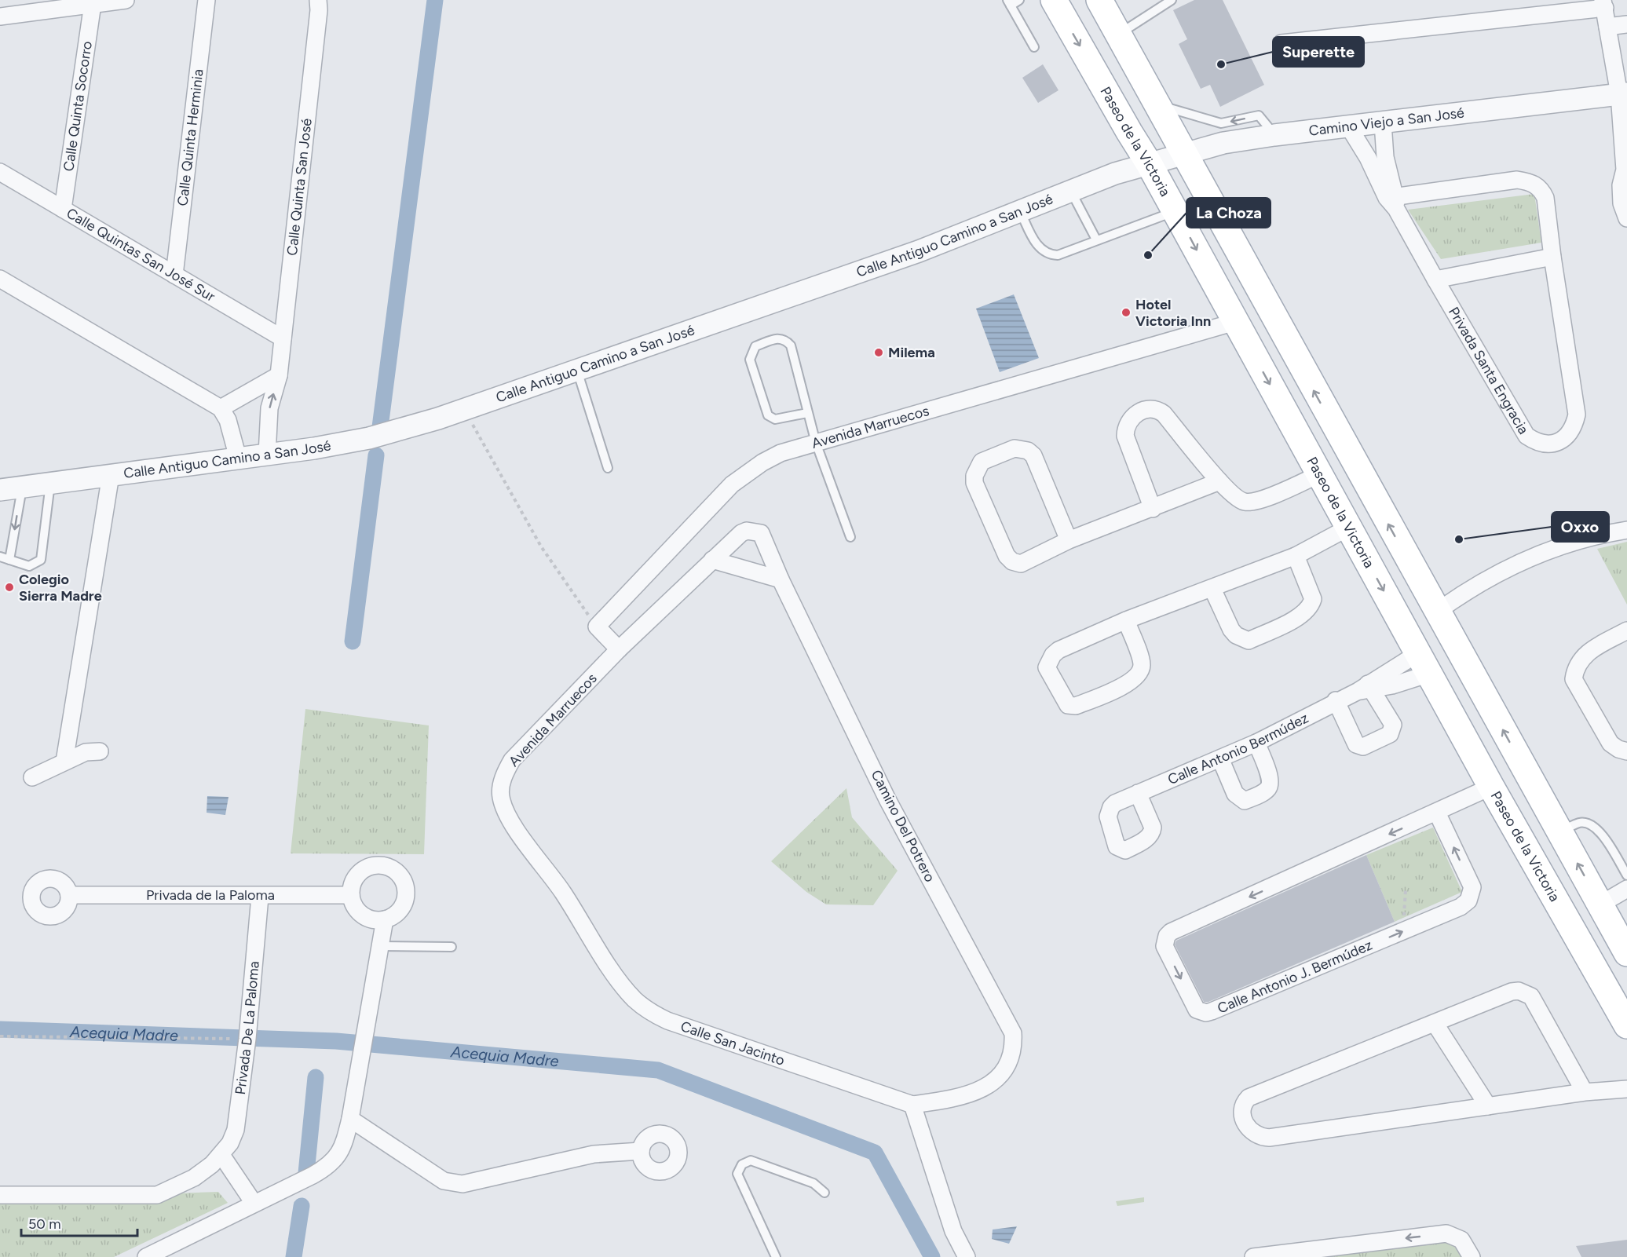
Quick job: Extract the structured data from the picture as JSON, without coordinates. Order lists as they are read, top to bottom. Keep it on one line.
{"streets":{"main road":["Paseo de la Victoria"],"street":["Calle Quinta Socorro","Camino Viejo a San José","Calle Quinta Herminia","Calle Quinta San José","Calle Antiguo Camino a San José","Calle Quintas San José Sur","Privada Santa Engracia","Avenida Marruecos","Calle Antonio Bermúdez","Camino Del Potrero","Privada de la Paloma","Calle Antonio J. Bermúdez","Privada De La Paloma","Calle San Jacinto"]},"crossings":[["Calle Quinta Socorro","Calle Quintas San José Sur"],["Camino Viejo a San José","Paseo de la Victoria"],["Camino Viejo a San José","Calle Antiguo Camino a San José"],["Camino Viejo a San José","Privada Santa Engracia"],["Calle Quinta Herminia","Calle Quintas San José Sur"],["Paseo de la Victoria","Calle Antiguo Camino a San José"],["Paseo de la Victoria","Avenida Marruecos"],["Paseo de la Victoria","Calle Antonio Bermúdez"],["Paseo de la Victoria","Calle Antonio J. Bermúdez"],["Calle Quinta San José","Calle Antiguo Camino a San José"],["Calle Quinta San José","Calle Quintas San José Sur"],["Avenida Marruecos","Camino Del Potrero"],["Avenida Marruecos","Calle San Jacinto"],["Camino Del Potrero","Calle San Jacinto"],["Privada de la Paloma","Privada De La Paloma"]],"water":["Acequia Madre"],"places":["Superette","La Choza","Hotel Victoria Inn","Milema","Oxxo","Colegio Sierra Madre"],"scale_bar":"50 m"}
